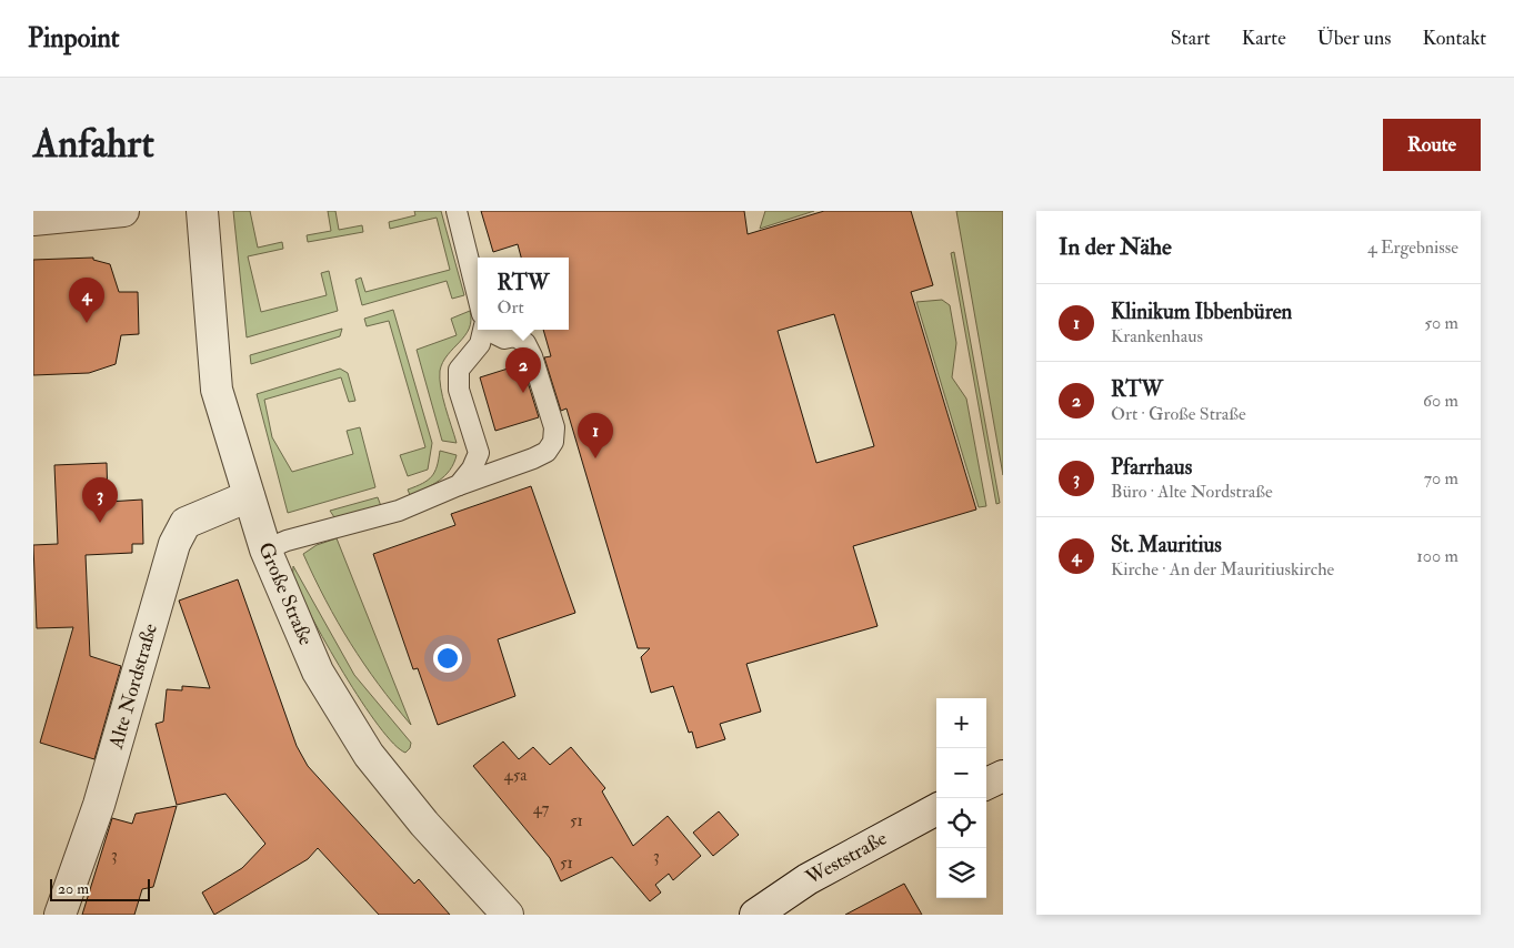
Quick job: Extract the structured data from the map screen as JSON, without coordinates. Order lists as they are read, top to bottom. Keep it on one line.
{"streets":{"street":["Große Straße","Alte Nordstraße","Weststraße"]},"crossings":[["Große Straße","Alte Nordstraße"]],"house_numbers":["45a","47","51","3","3","51"],"scale_bar":"20 m","page":{"header":"Pinpoint","nav":["Start","Karte","Über uns","Kontakt"],"buttons":"Route","title":"Anfahrt","heading":["In der Nähe","4 Ergebnisse"],"popup":["RTW","Ort"],"pins":["4","2","1","3"],"list":[{"mark":"1","name":"Klinikum Ibbenbüren","note":"Krankenhaus","value":"50 m"},{"mark":"2","name":"RTW","note":"Ort · Große Straße","value":"60 m"},{"mark":"3","name":"Pfarrhaus","note":"Büro · Alte Nordstraße","value":"70 m"},{"mark":"4","name":"St. Mauritius","note":"Kirche · An der Mauritiuskirche","value":"100 m"}],"map_buttons":["+","−"],"scale":"20 m"}}
